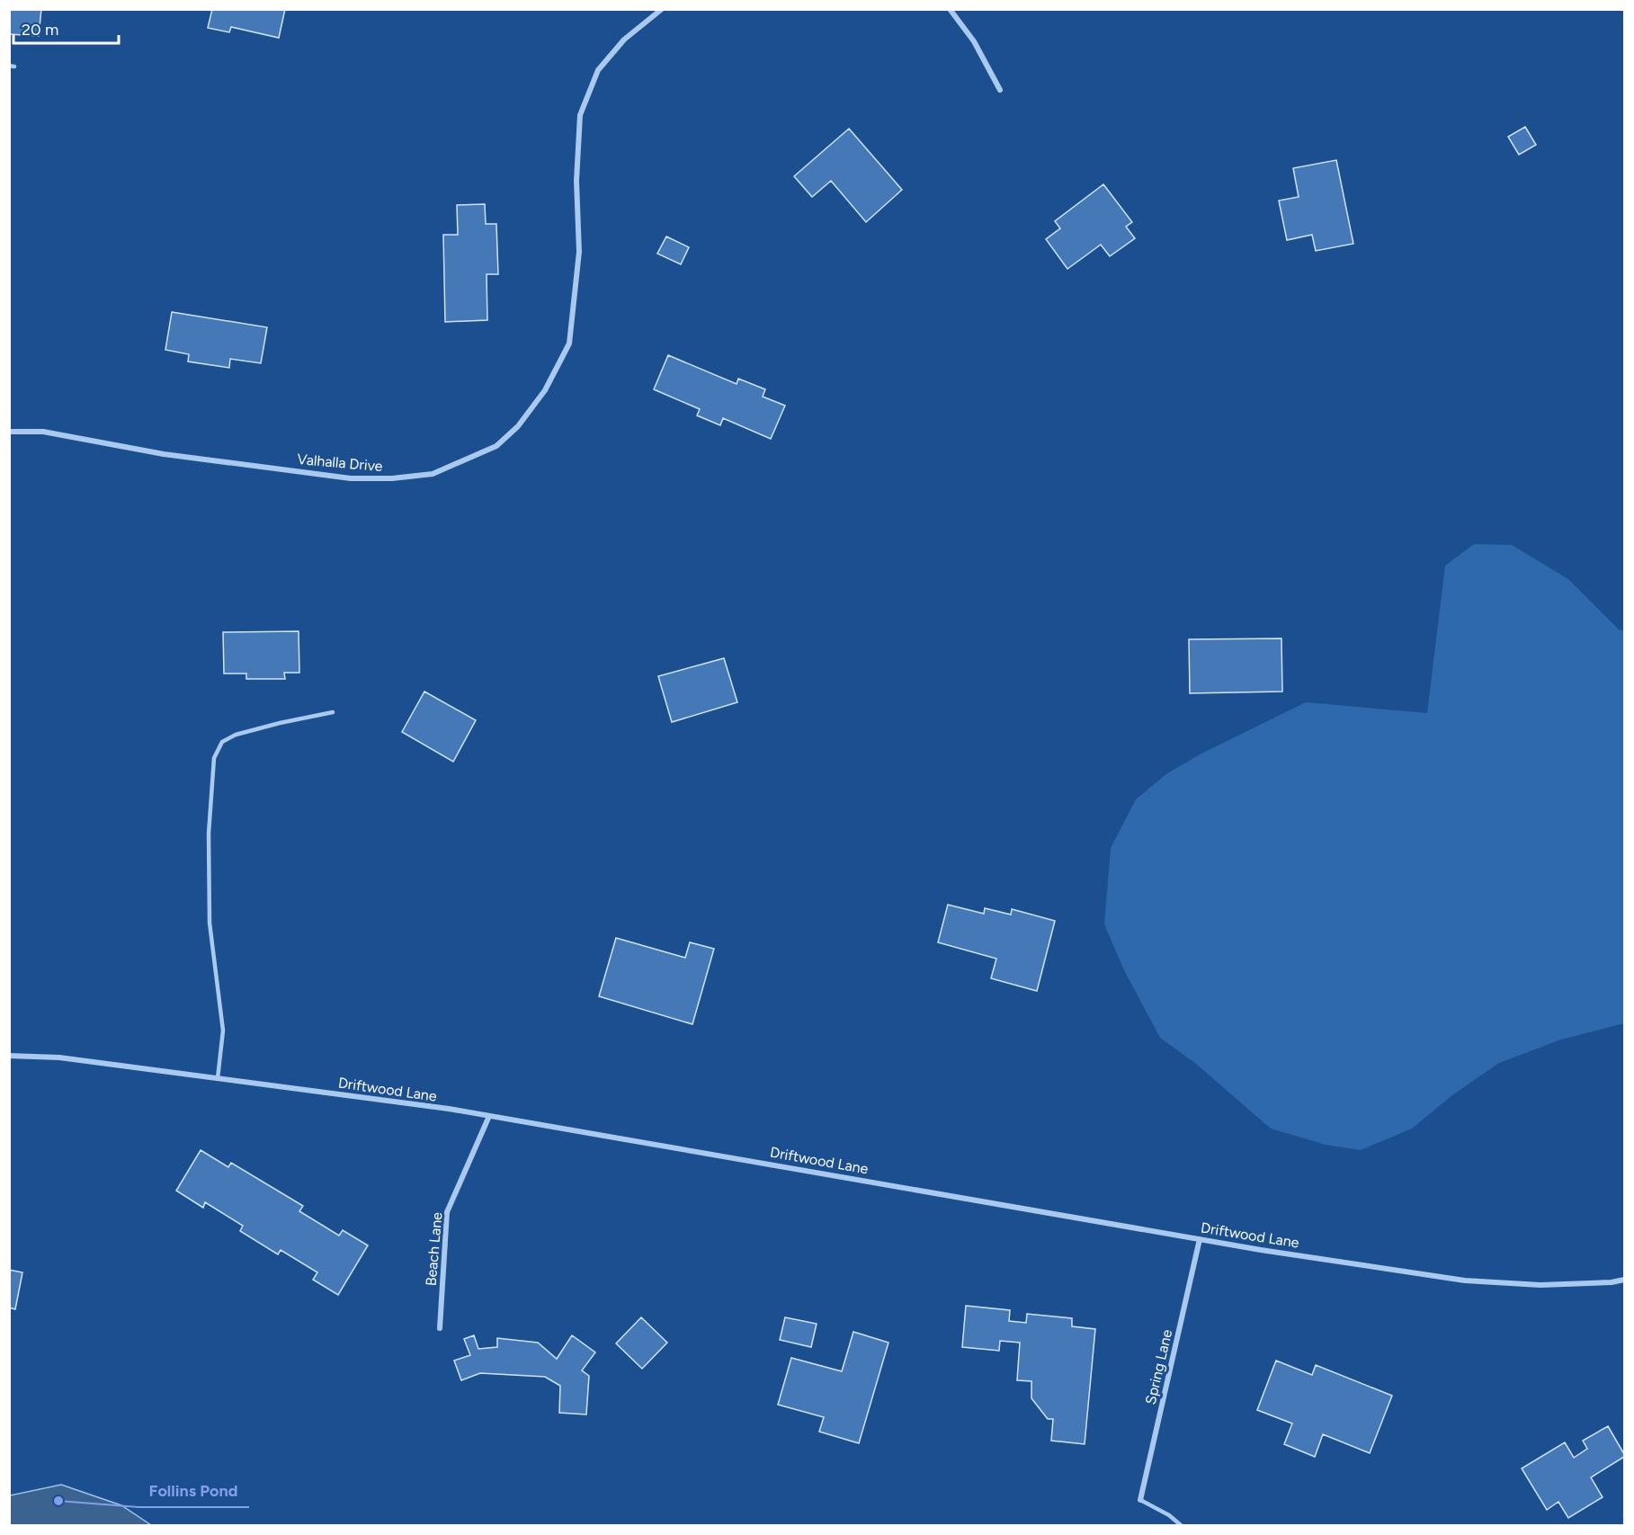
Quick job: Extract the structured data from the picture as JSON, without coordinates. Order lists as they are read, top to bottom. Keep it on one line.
{"streets":{"street":["Valhalla Drive","Driftwood Lane","Beach Lane","Spring Lane"]},"crossings":[["Driftwood Lane","Beach Lane"],["Driftwood Lane","Spring Lane"]],"places":["Follins Pond"],"scale_bar":"20 m"}
